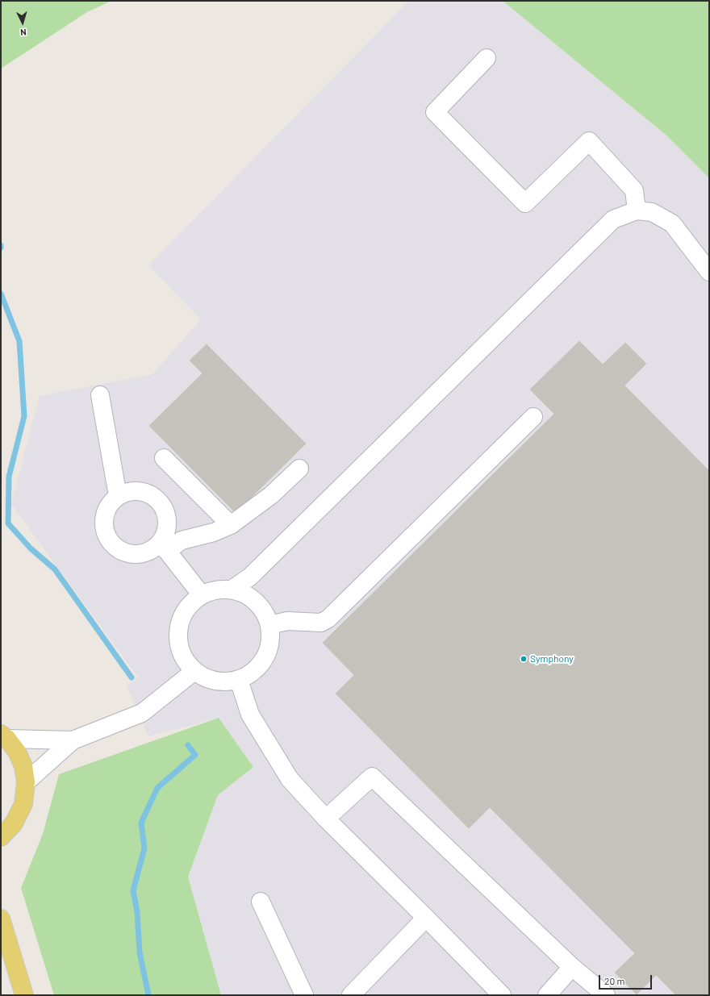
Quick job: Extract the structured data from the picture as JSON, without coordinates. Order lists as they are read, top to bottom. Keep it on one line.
{"places":["Symphony"],"scale_bar":"20 m","north":"bottom"}
